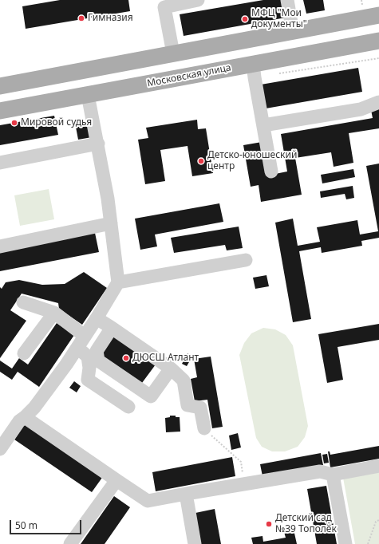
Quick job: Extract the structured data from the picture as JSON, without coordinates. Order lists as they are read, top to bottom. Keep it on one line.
{"streets":{"main road":["Московская улица"]},"places":["Гимназия","МФЦ \"Мои документы\"","Мировой судья","Детско-юношеский центр","ДЮСШ Атлант","Детский сад №39 Тополёк"],"scale_bar":"50 m"}
